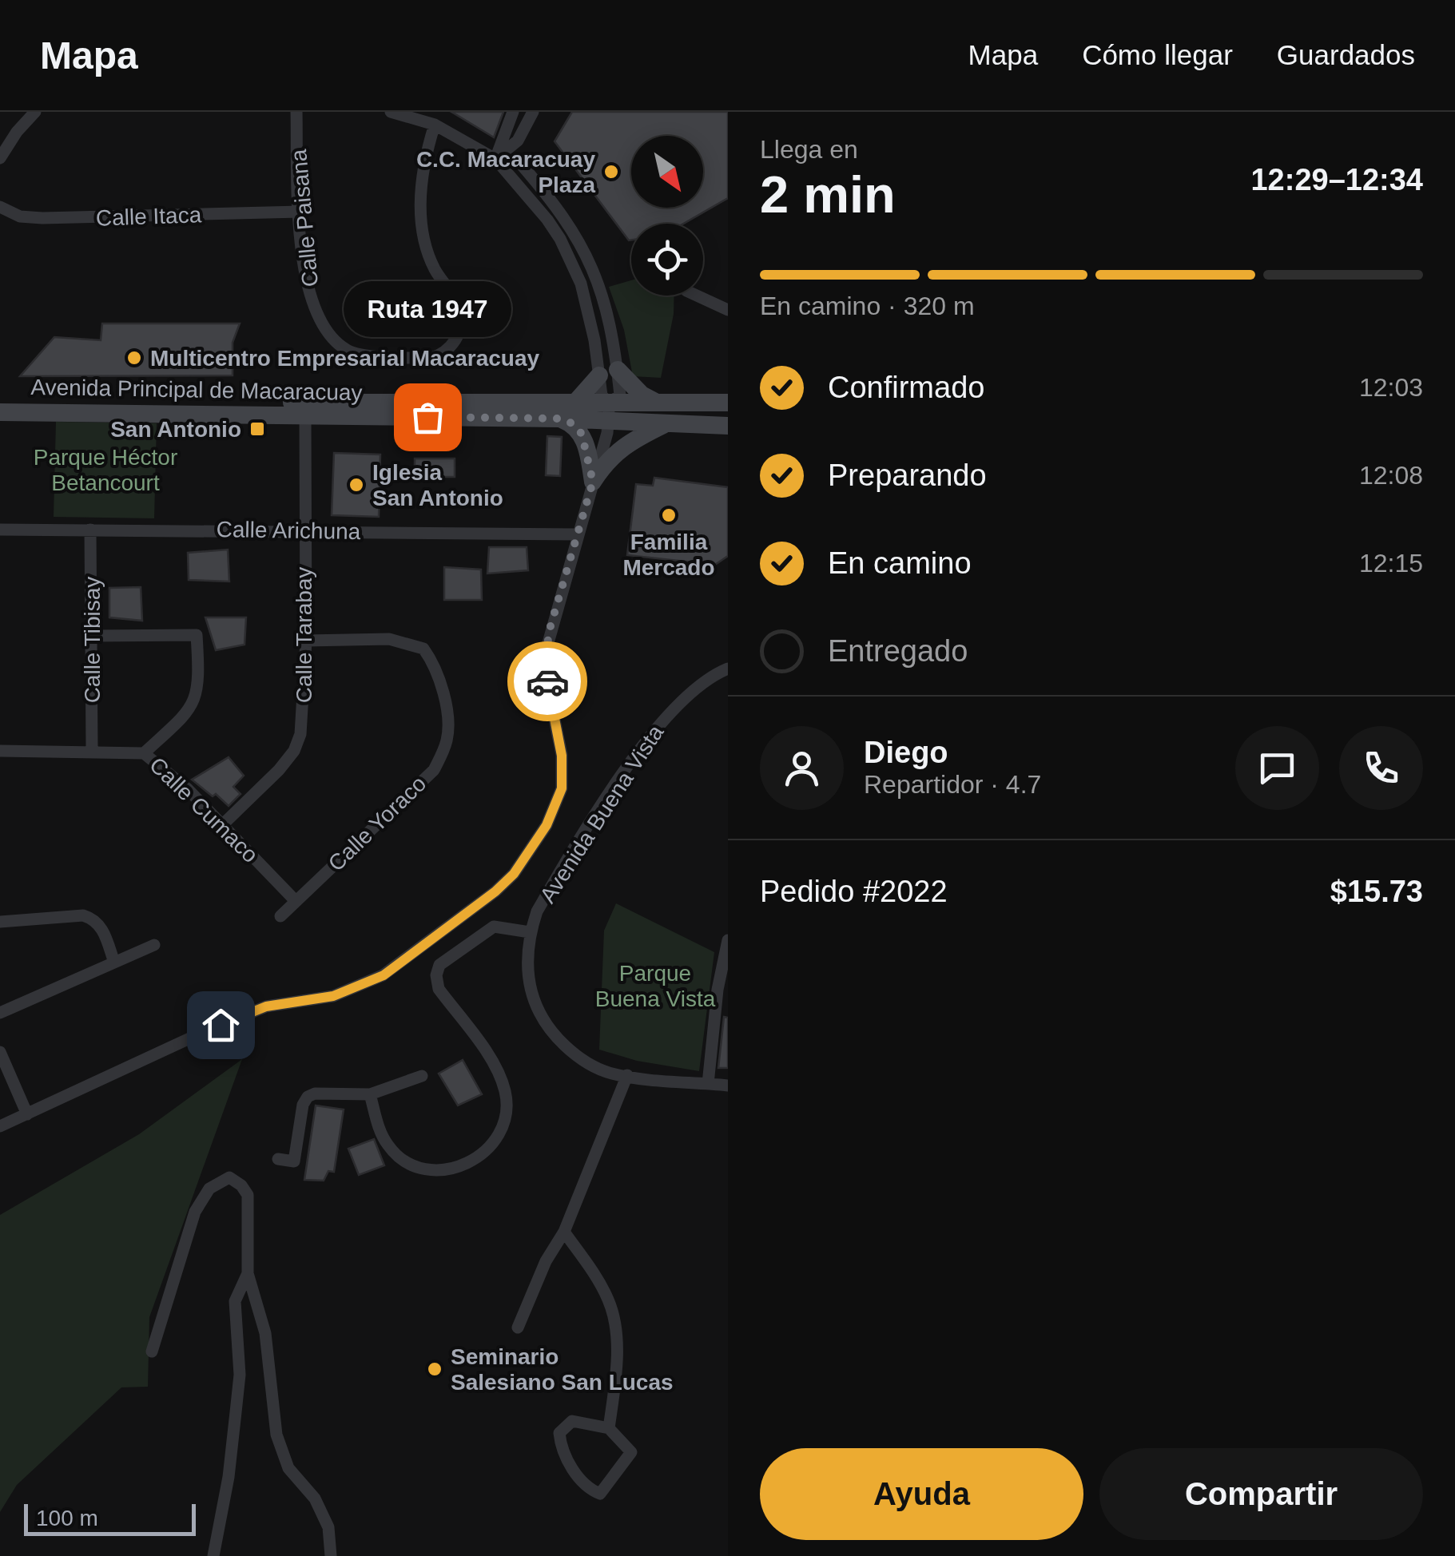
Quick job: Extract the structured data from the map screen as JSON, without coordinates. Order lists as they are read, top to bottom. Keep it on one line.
{"streets":{"street":["Calle Itaca","Calle Paisana","Avenida Principal de Macaracuay","Calle Arichuna","Calle Tarabay","Calle Tibisay","Calle Cumaco","Avenida Buena Vista","Calle Yoraco"]},"crossings":[["Calle Itaca","Calle Paisana"],["Avenida Principal de Macaracuay","Calle Tarabay"],["Calle Arichuna","Calle Tarabay"],["Calle Arichuna","Calle Tibisay"],["Calle Tarabay","Calle Cumaco"],["Calle Tarabay","Calle Yoraco"],["Calle Tibisay","Calle Cumaco"],["Calle Cumaco","Calle Yoraco"]],"parks":["Parque Héctor Betancourt","Parque Buena Vista"],"places":{"other":["C.C. Macaracuay Plaza","Multicentro Empresarial Macaracuay","Ruta 1947","Iglesia San Antonio","Familia Mercado","Seminario Salesiano San Lucas"],"transit":["San Antonio"]},"scale_bar":"100 m","north":"bottom right","page":{"header":"Mapa","nav":["Mapa","Cómo llegar","Guardados"],"heading":["2 min","Llega en","12:29–12:34"],"panel":["Diego","Repartidor · 4.7","Pedido #2022","$15.73"],"bar":"En camino · 320 m","bubble":"Ruta 1947","list":[["Confirmado","12:03"],["Preparando","12:08"],["En camino","12:15"],"Entregado"],"buttons":["Ayuda","Compartir"],"scale":"100 m"}}
